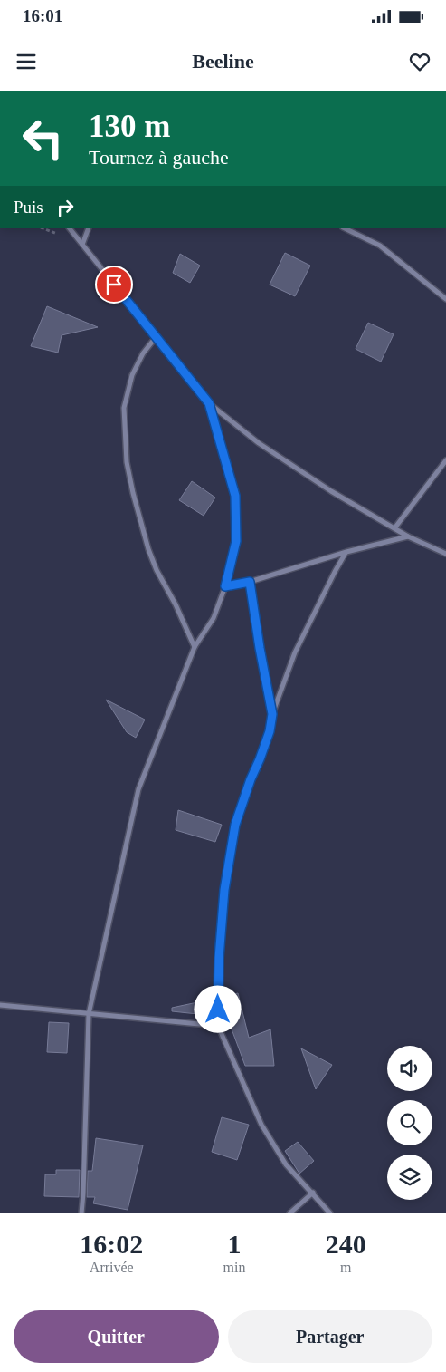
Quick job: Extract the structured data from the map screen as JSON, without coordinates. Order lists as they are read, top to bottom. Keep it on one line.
{"page":{"status":"16:01","header":"Beeline","turn":["130 m","Tournez à gauche"],"then":"Puis","eta":["16:02","Arrivée","1","min","240","m"],"buttons":["Quitter","Partager"]}}
